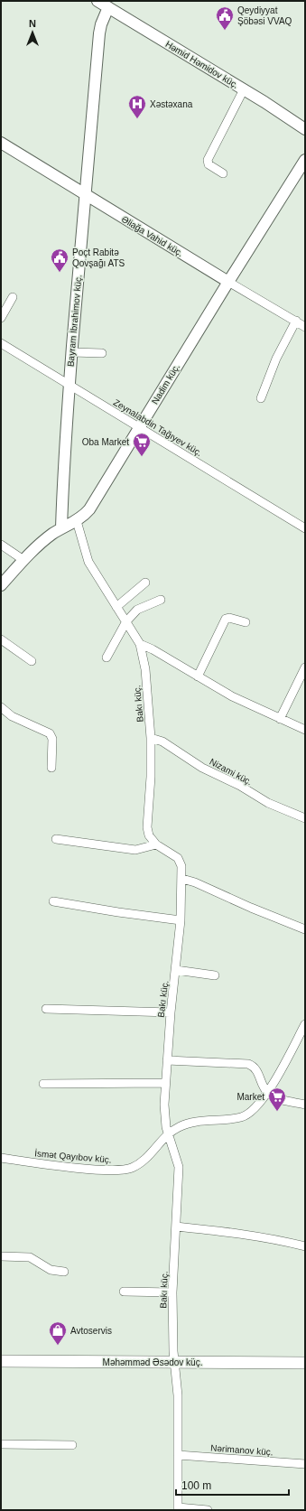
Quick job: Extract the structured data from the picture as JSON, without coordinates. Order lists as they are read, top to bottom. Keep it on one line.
{"streets":{"main road":["Məhəmməd Əsədov küç."],"street":["Həmid Həmidov küç.","Əliağa Vahid küç.","Bayram İbrahimov küç.","Nadim küç.","Zeynalabdin Tağıyev küç.","Bakı küç.","Nizami küç.","İsmət Qayıbov küç.","Nərimanov küç."]},"crossings":[["Həmid Həmidov küç.","Bayram İbrahimov küç."],["Əliağa Vahid küç.","Bayram İbrahimov küç."],["Əliağa Vahid küç.","Nadim küç."],["Bayram İbrahimov küç.","Nadim küç."],["Bayram İbrahimov küç.","Zeynalabdin Tağıyev küç."],["Nadim küç.","Zeynalabdin Tağıyev küç."],["Nadim küç.","Bakı küç."],["Bakı küç.","Nizami küç."],["Bakı küç.","İsmət Qayıbov küç."],["Bakı küç.","Məhəmməd Əsədov küç."],["Bakı küç.","Nərimanov küç."]],"places":{"public building":["Qeydiyyat Şöbəsi VVAQ","Poçt Rabitə Qovşağı ATS"],"hospital":["Xəstəxana"],"supermarket":["Oba Market","Market"],"shop":["Avtoservis"]},"scale_bar":"100 m","north":"top"}
